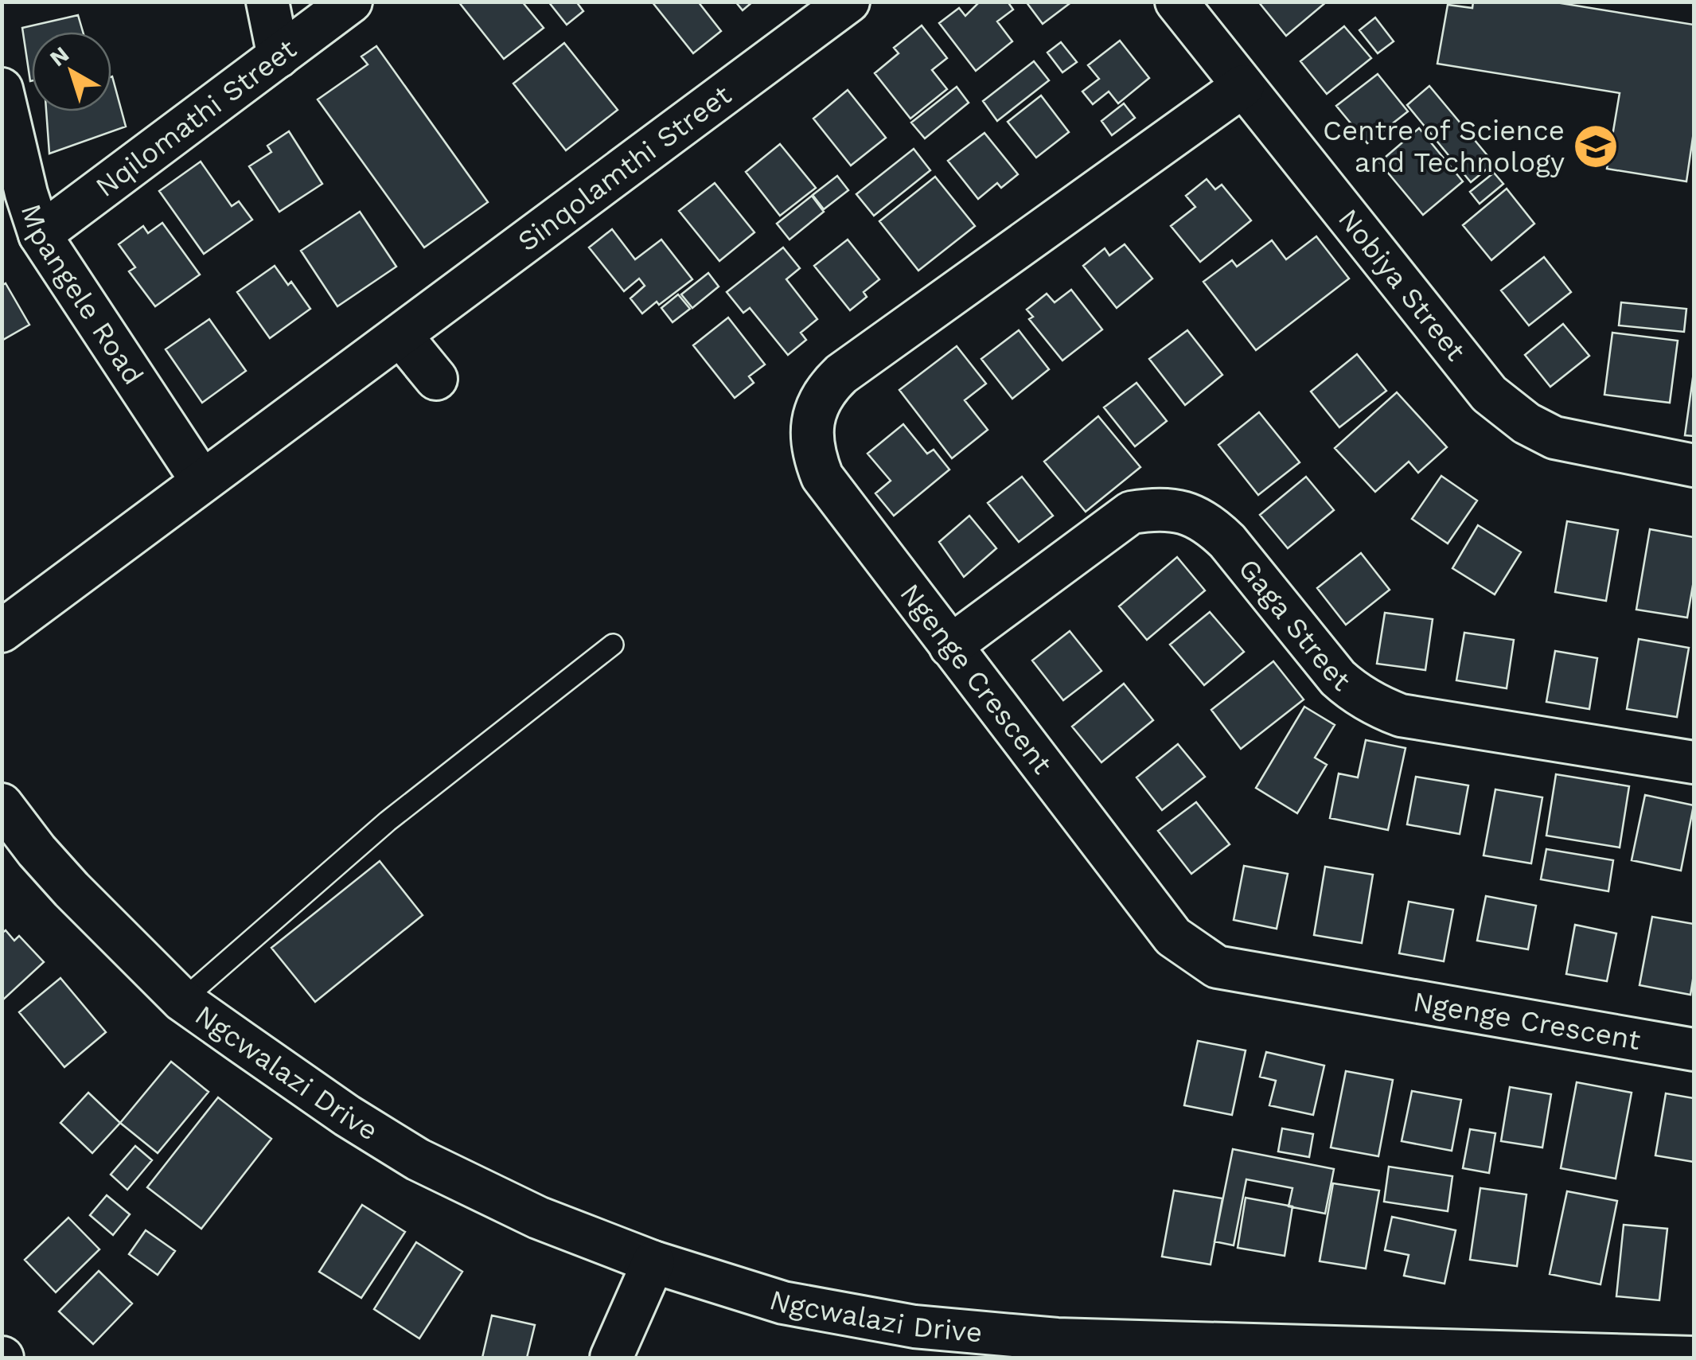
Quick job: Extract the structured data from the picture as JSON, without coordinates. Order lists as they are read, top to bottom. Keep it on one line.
{"streets":{"street":["Nqilomathi Street","Sinqolamthi Street","Nobiya Street","Mpangele Road","Gaga Street","Ngenge Crescent","Ngcwalazi Drive"]},"crossings":[["Nqilomathi Street","Mpangele Road"],["Sinqolamthi Street","Mpangele Road"],["Nobiya Street","Ngenge Crescent"],["Gaga Street","Ngenge Crescent"]],"places":{"school or university":["Centre of Science and Technology"]},"north":"top left"}
